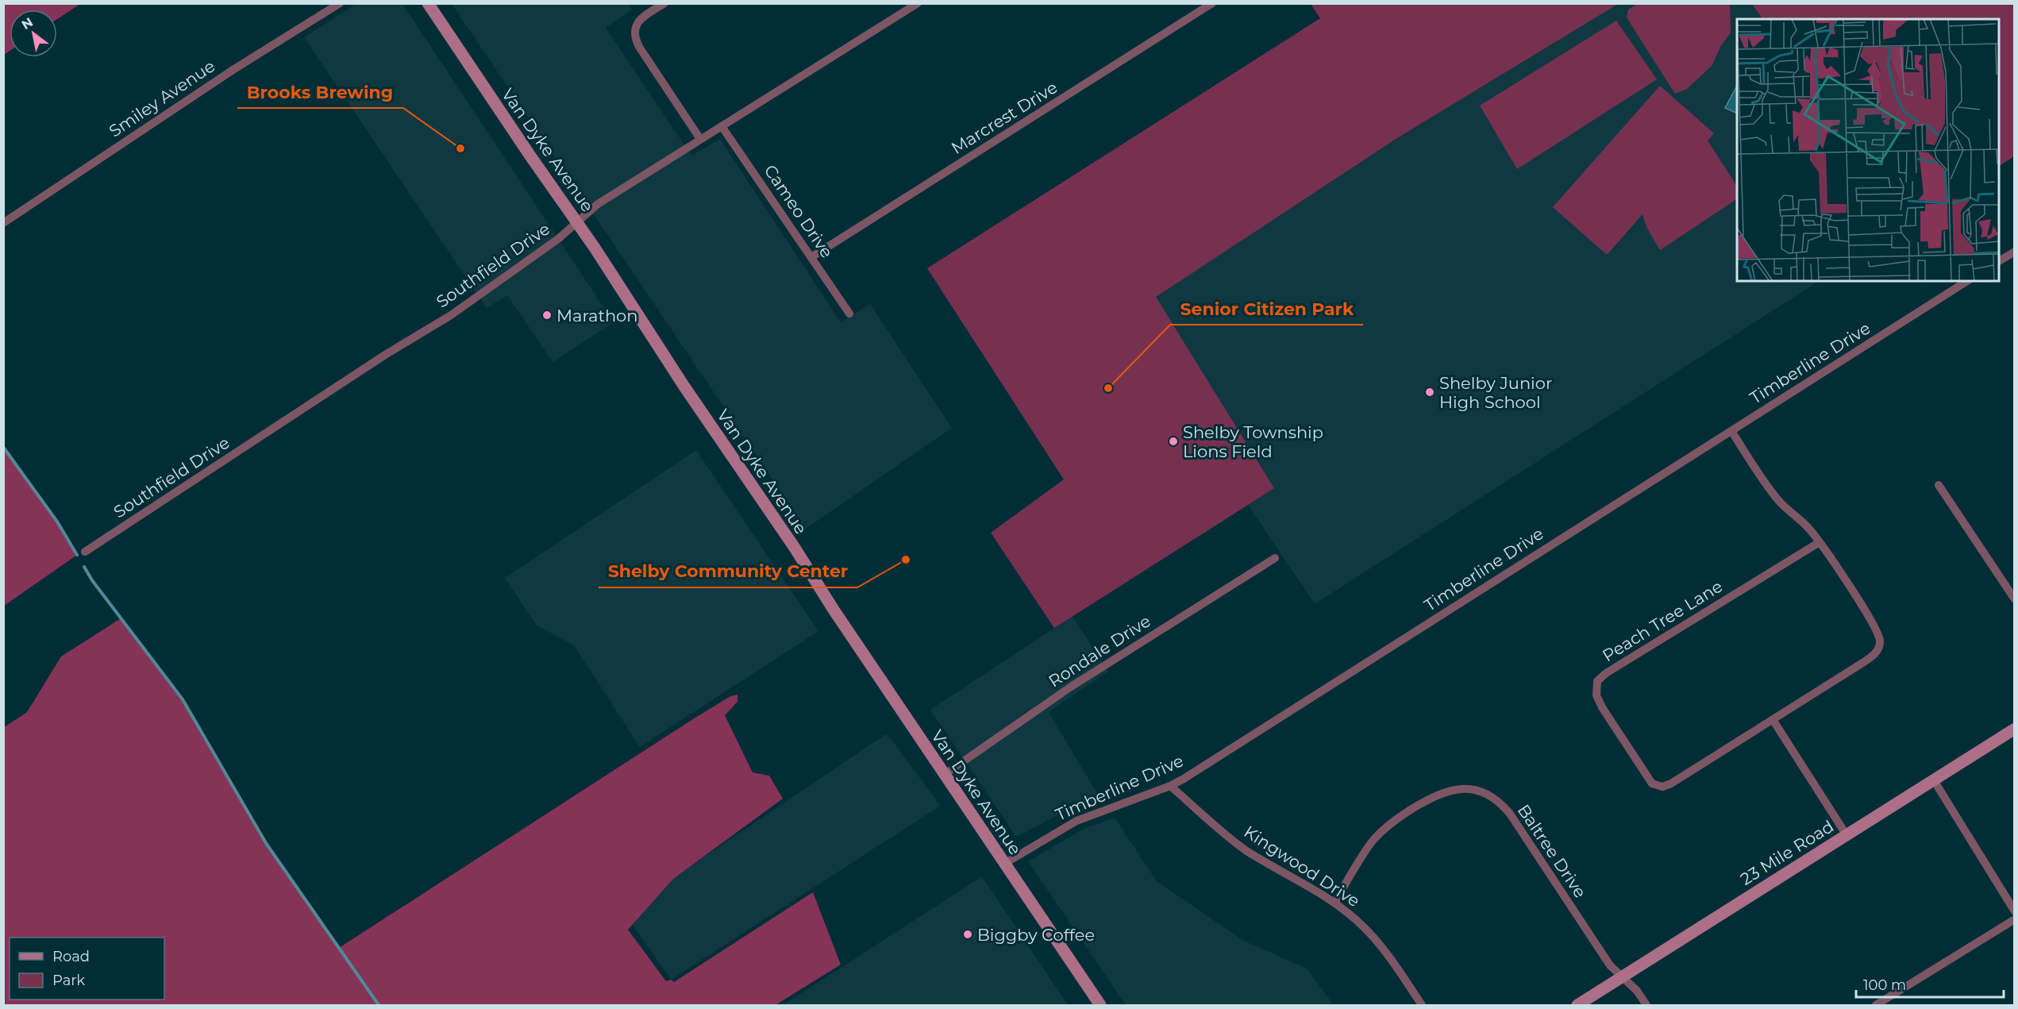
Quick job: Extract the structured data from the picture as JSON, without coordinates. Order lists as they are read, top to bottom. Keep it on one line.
{"streets":{"main road":["Van Dyke Avenue","23 Mile Road"],"street":["Smiley Avenue","Marcrest Drive","Cameo Drive","Southfield Drive","Timberline Drive","Peach Tree Lane","Rondale Drive","Baltree Drive","Kingwood Drive"]},"crossings":[["Marcrest Drive","Cameo Drive"],["Van Dyke Avenue","Southfield Drive"],["Van Dyke Avenue","Timberline Drive"],["Van Dyke Avenue","Rondale Drive"],["Cameo Drive","Southfield Drive"],["Timberline Drive","Kingwood Drive"],["Baltree Drive","23 Mile Road"],["Baltree Drive","Kingwood Drive"]],"places":["Brooks Brewing","Marathon","Senior Citizen Park","Shelby Junior High School","Shelby Township Lions Field","Shelby Community Center","Biggby Coffee"],"legend":["Road","Park"],"scale_bar":"100 m","north":"top left"}
